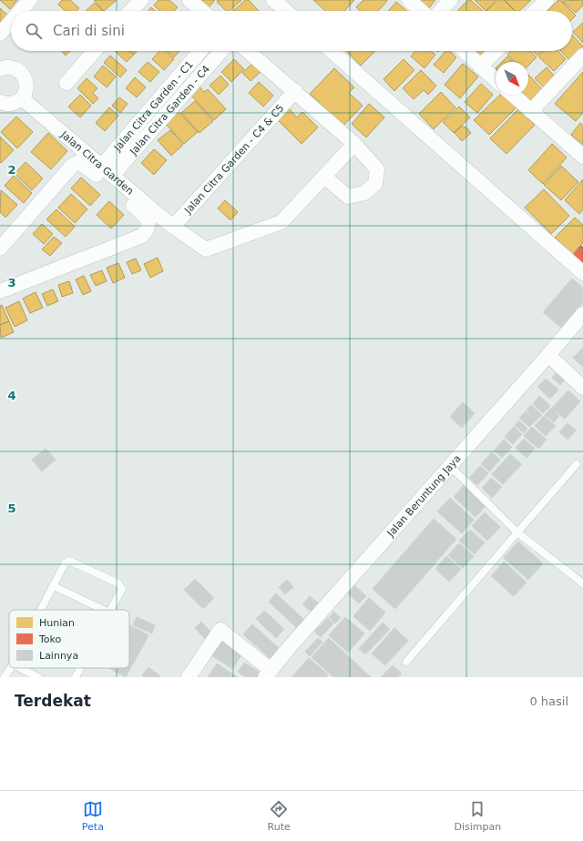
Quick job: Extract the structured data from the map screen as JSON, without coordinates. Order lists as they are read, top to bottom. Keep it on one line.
{"streets":{"street":["Jalan Citra Garden - C1","Jalan Citra Garden - C4","Jalan Citra Garden - C4 & C5","Jalan Citra Garden","Jalan Beruntung Jaya"]},"crossings":[["Jalan Citra Garden - C1","Jalan Citra Garden - C4"],["Jalan Citra Garden - C1","Jalan Citra Garden"],["Jalan Citra Garden - C4","Jalan Citra Garden"],["Jalan Citra Garden - C4 & C5","Jalan Citra Garden"]],"legend":["Hunian","Toko","Lainnya"],"north":"bottom right","page":{"search":"Cari di sini","heading":["Terdekat","0 hasil"],"nav":["Peta","Rute","Disimpan"]},"grid":{"rows":["2","3","4","5"]}}
